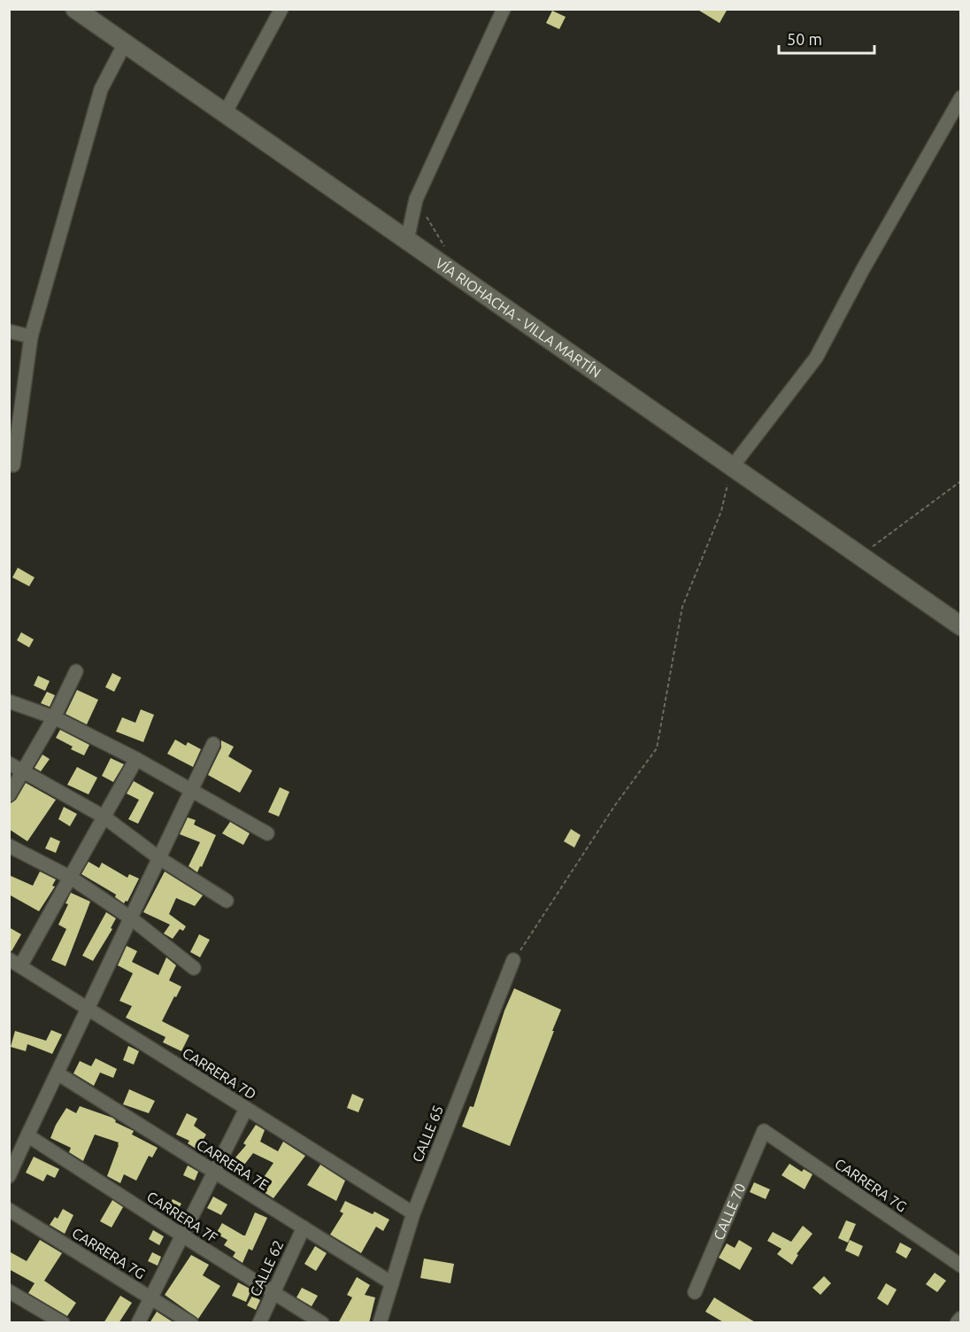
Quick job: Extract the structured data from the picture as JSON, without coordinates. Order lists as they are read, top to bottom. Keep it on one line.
{"streets":{"main road":["VÍA RIOHACHA - VILLA MARTÍN"],"street":["CARRERA 7D","CALLE 65","CARRERA 7E","CARRERA 7G","CALLE 70","CARRERA 7F","CALLE 62"]},"crossings":[["CARRERA 7D","CALLE 65"],["CALLE 65","CARRERA 7E"],["CARRERA 7E","CALLE 62"],["CARRERA 7G","CALLE 70"],["CARRERA 7F","CALLE 62"]],"scale_bar":"50 m"}
